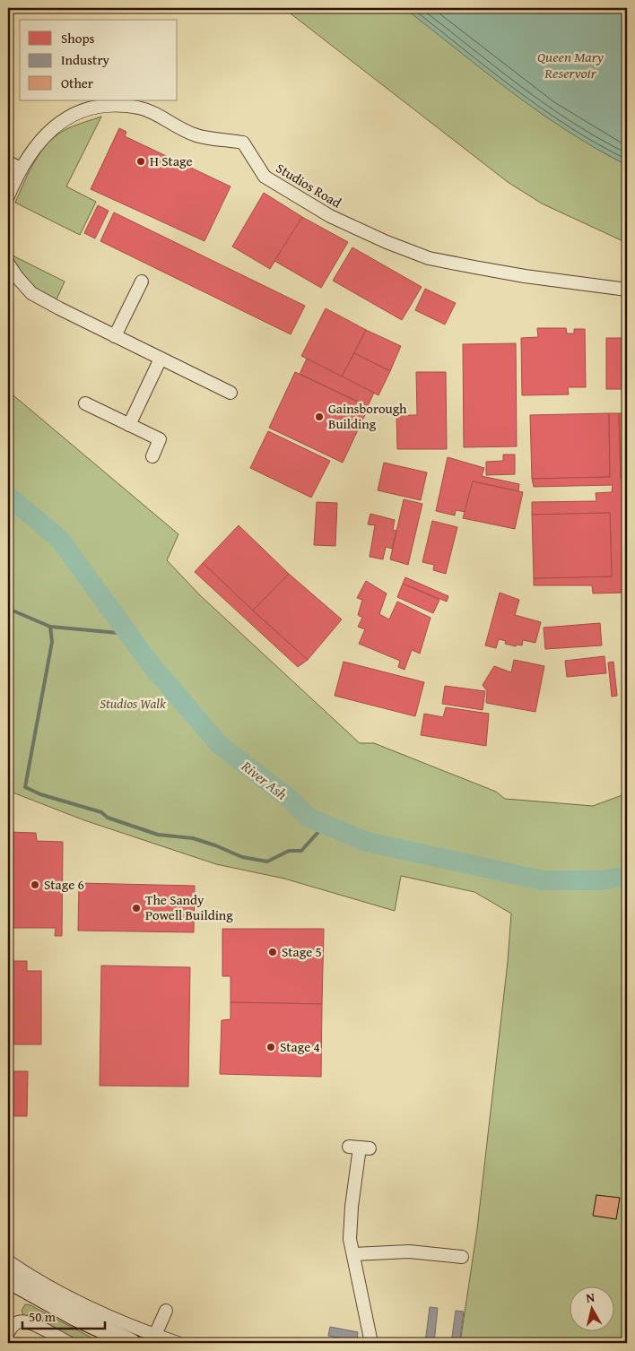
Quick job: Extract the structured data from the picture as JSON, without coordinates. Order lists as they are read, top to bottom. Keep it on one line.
{"streets":{"street":["Studios Road"]},"water":["Queen Mary Reservoir","River Ash"],"parks":["Studios Walk"],"places":["H Stage","Gainsborough Building","Stage 6","The Sandy Powell Building","Stage 5","Stage 4"],"legend":["Shops","Industry","Other"],"scale_bar":"50 m","north":"top"}
